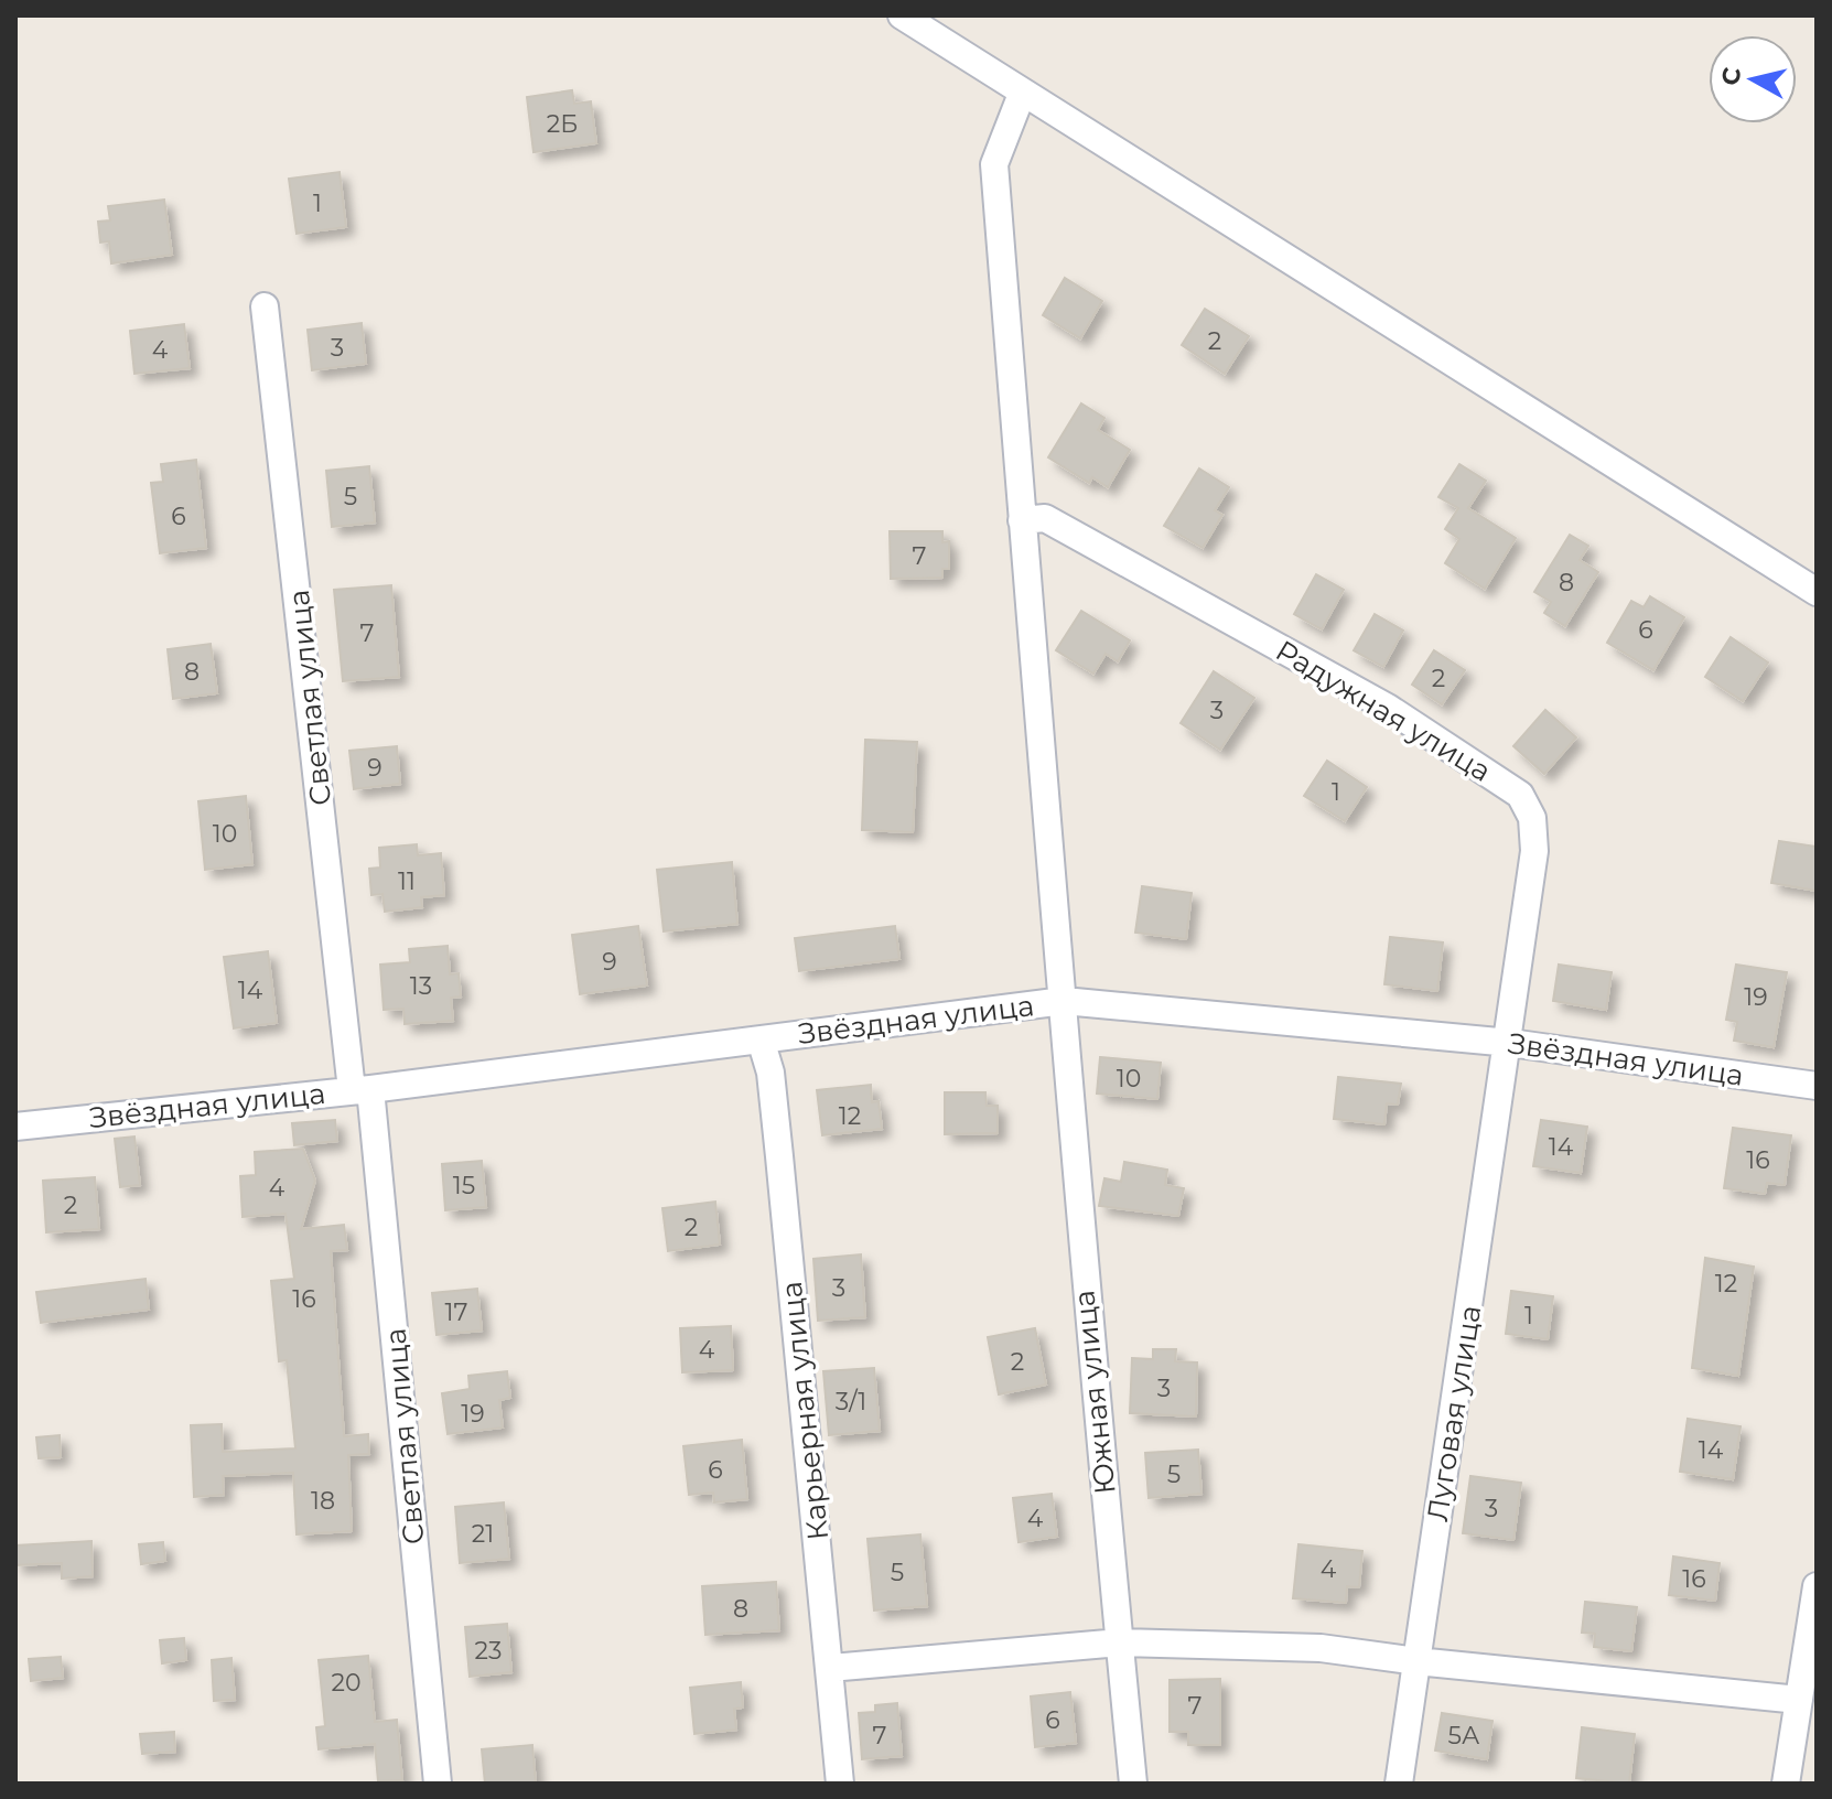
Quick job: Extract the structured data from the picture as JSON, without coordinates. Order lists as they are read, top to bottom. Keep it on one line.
{"streets":{"street":["Светлая улица","Радужная улица","Звёздная улица","Южная улица","Карьерная улица","Луговая улица"]},"crossings":[["Светлая улица","Звёздная улица"],["Радужная улица","Звёздная улица"],["Радужная улица","Южная улица"],["Радужная улица","Луговая улица"],["Звёздная улица","Южная улица"],["Звёздная улица","Карьерная улица"],["Звёздная улица","Луговая улица"]],"house_numbers":["2Б","1","2","3","4","5","6","7","8","6","7","8","2","3","9","1","10","11","9","13","14","19","10","12","14","16","15","4","2","2","12","3","16","17","1","4","2","3","3/1","19","14","6","5","18","3","4","21","4","5","16","8","23","20","7","6","7","5А"],"north":"left"}
